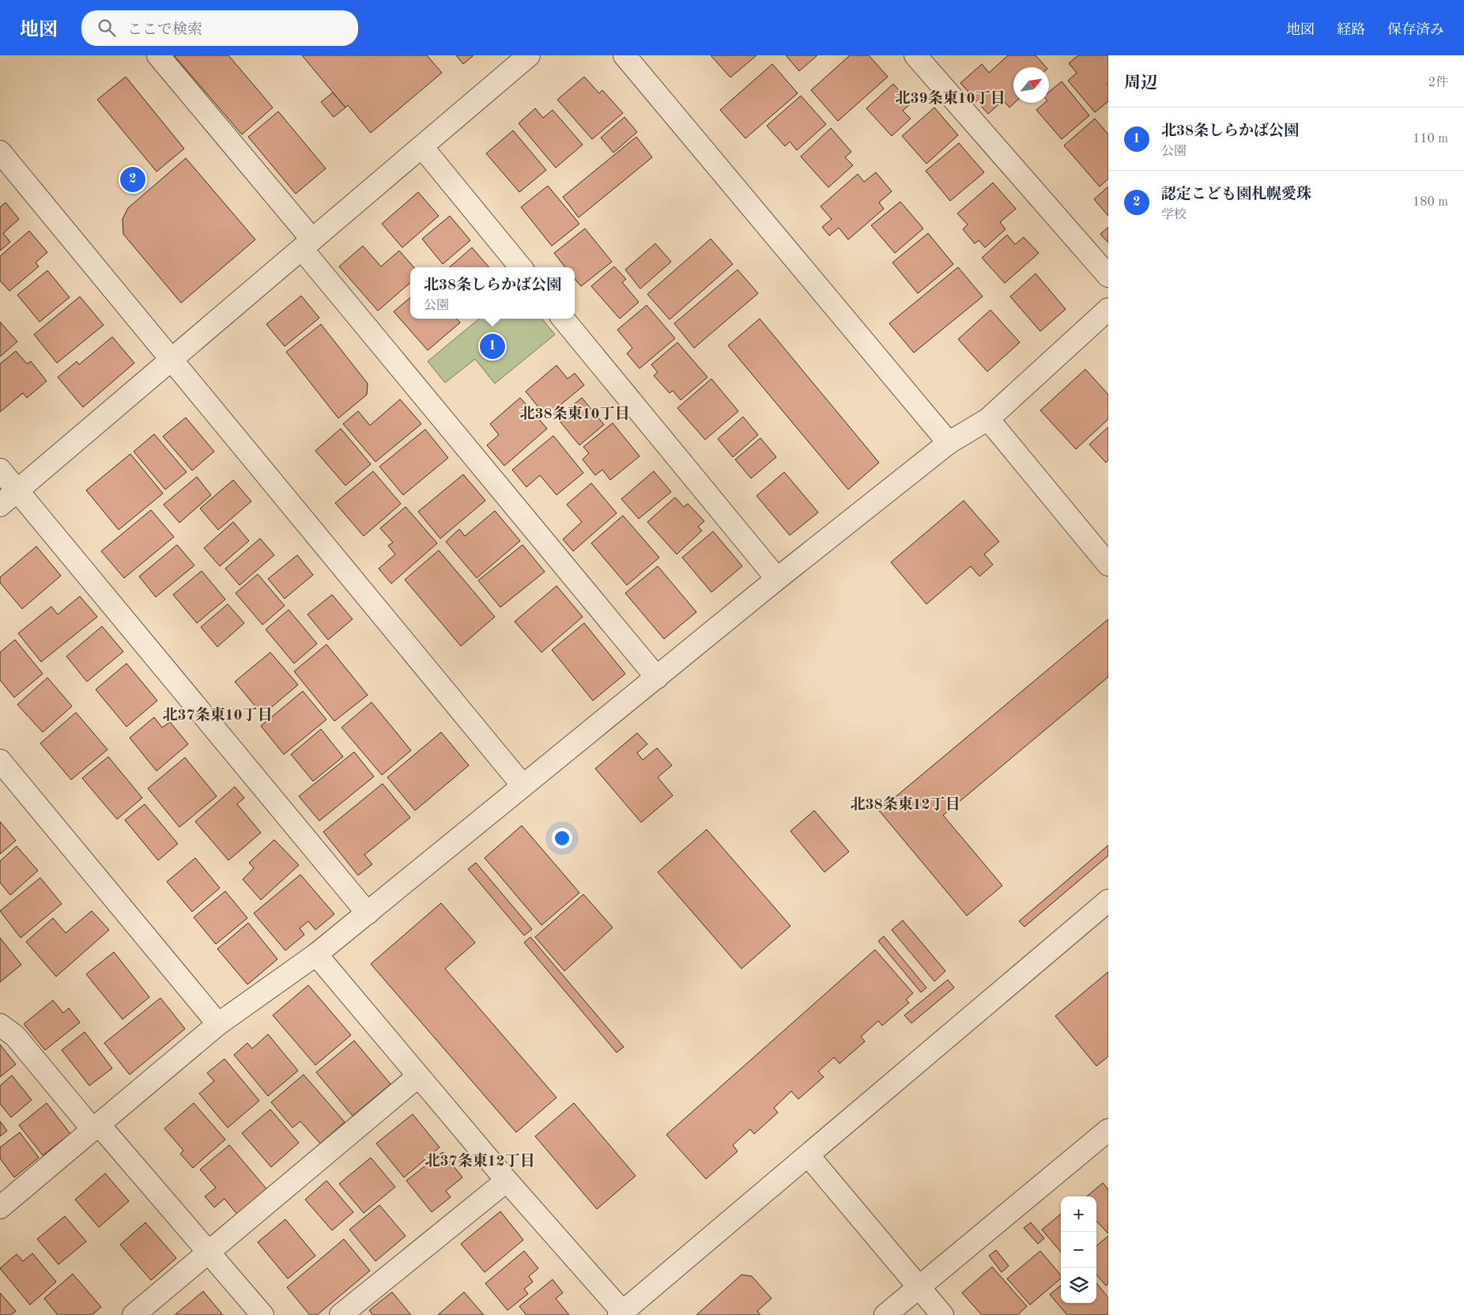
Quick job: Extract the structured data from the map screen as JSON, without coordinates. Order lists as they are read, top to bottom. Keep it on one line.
{"districts":["北39条東10丁目","北38条東10丁目","北37条東10丁目","北38条東12丁目","北37条東12丁目"],"north":"top right","page":{"header":"地図","search":"ここで検索","nav":["地図","経路","保存済み"],"heading":["周辺","2件"],"list":[{"mark":"1","name":"北38条しらかば公園","note":"公園","value":"110 m"},{"mark":"2","name":"認定こども園札幌愛珠","note":"学校","value":"180 m"}],"pins":["2","1"],"popup":["北38条しらかば公園","公園"],"map_buttons":["+","−"]}}
